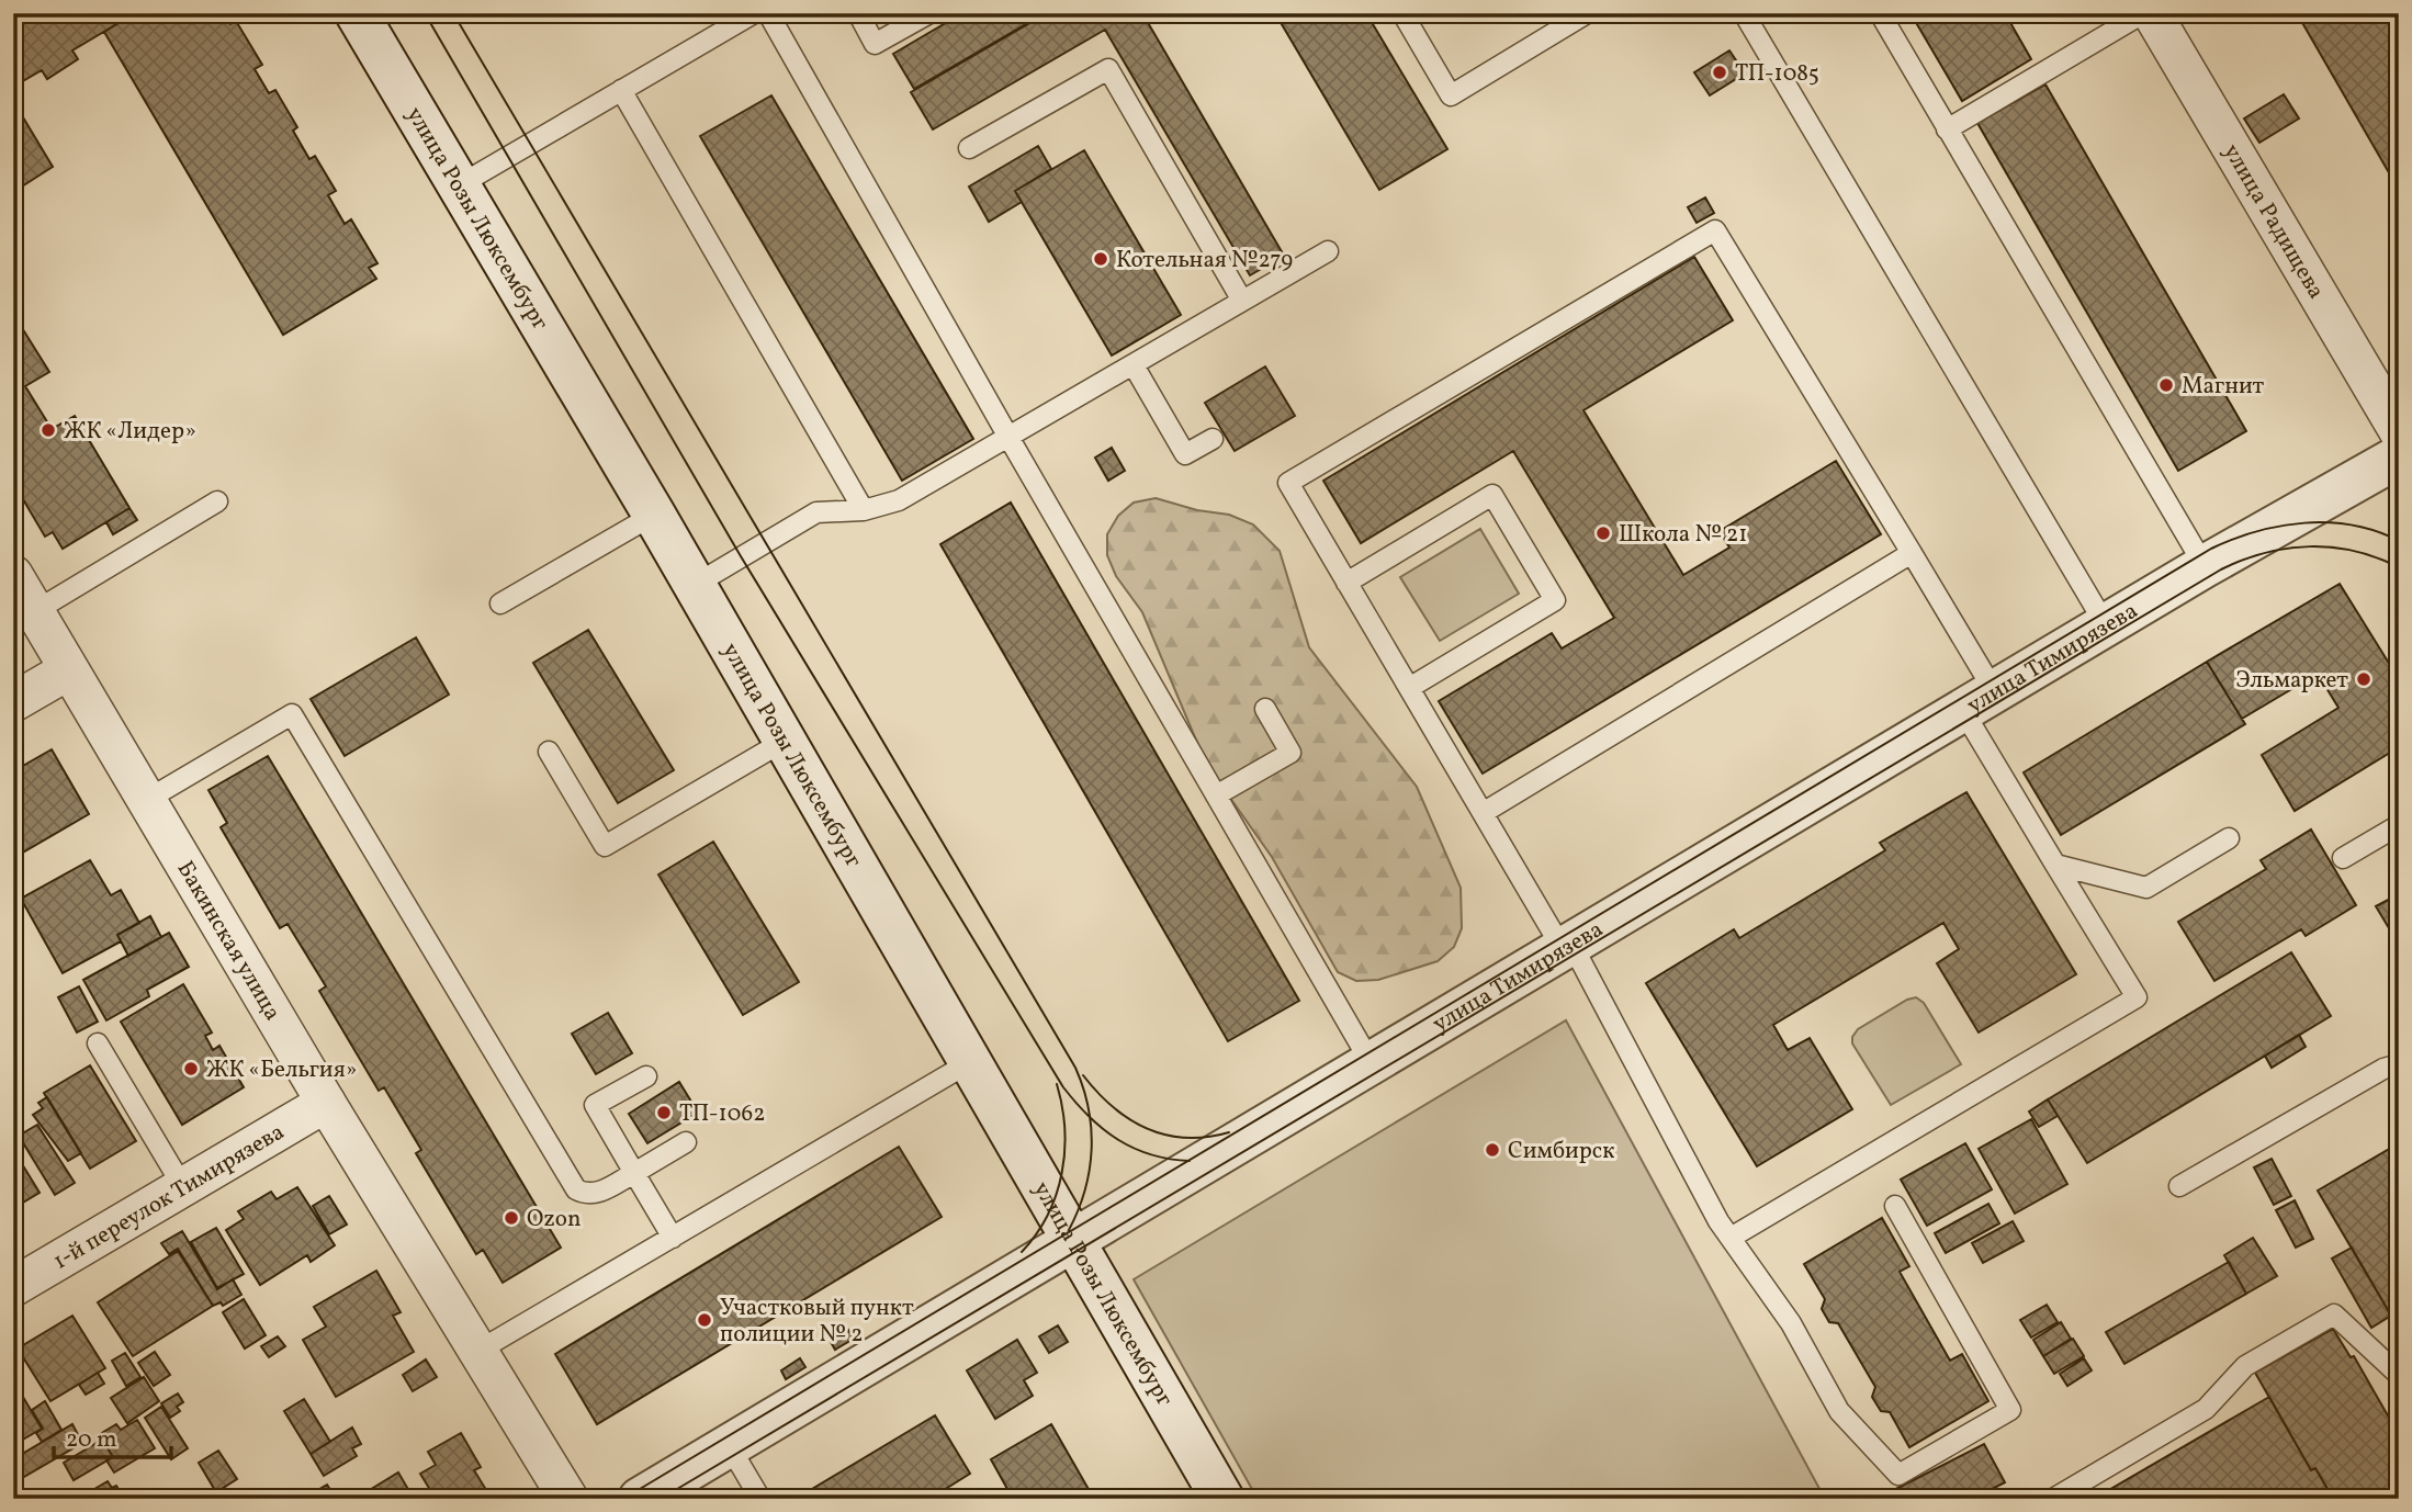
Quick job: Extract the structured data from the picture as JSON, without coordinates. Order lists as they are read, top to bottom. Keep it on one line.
{"streets":{"street":["улица Розы Люксембург","улица Радищева","улица Тимирязева","Бакинская улица","1-й переулок Тимирязева"]},"crossings":[["улица Розы Люксембург","улица Тимирязева"],["Бакинская улица","1-й переулок Тимирязева"]],"places":["ТП-1085","Котельная №279","Магнит","ЖК «Лидер»","Школа № 21","Эльмаркет","ЖК «Бельгия»","ТП-1062","Симбирск","Ozon","Участковый пункт полиции № 2"],"scale_bar":"20 m"}
